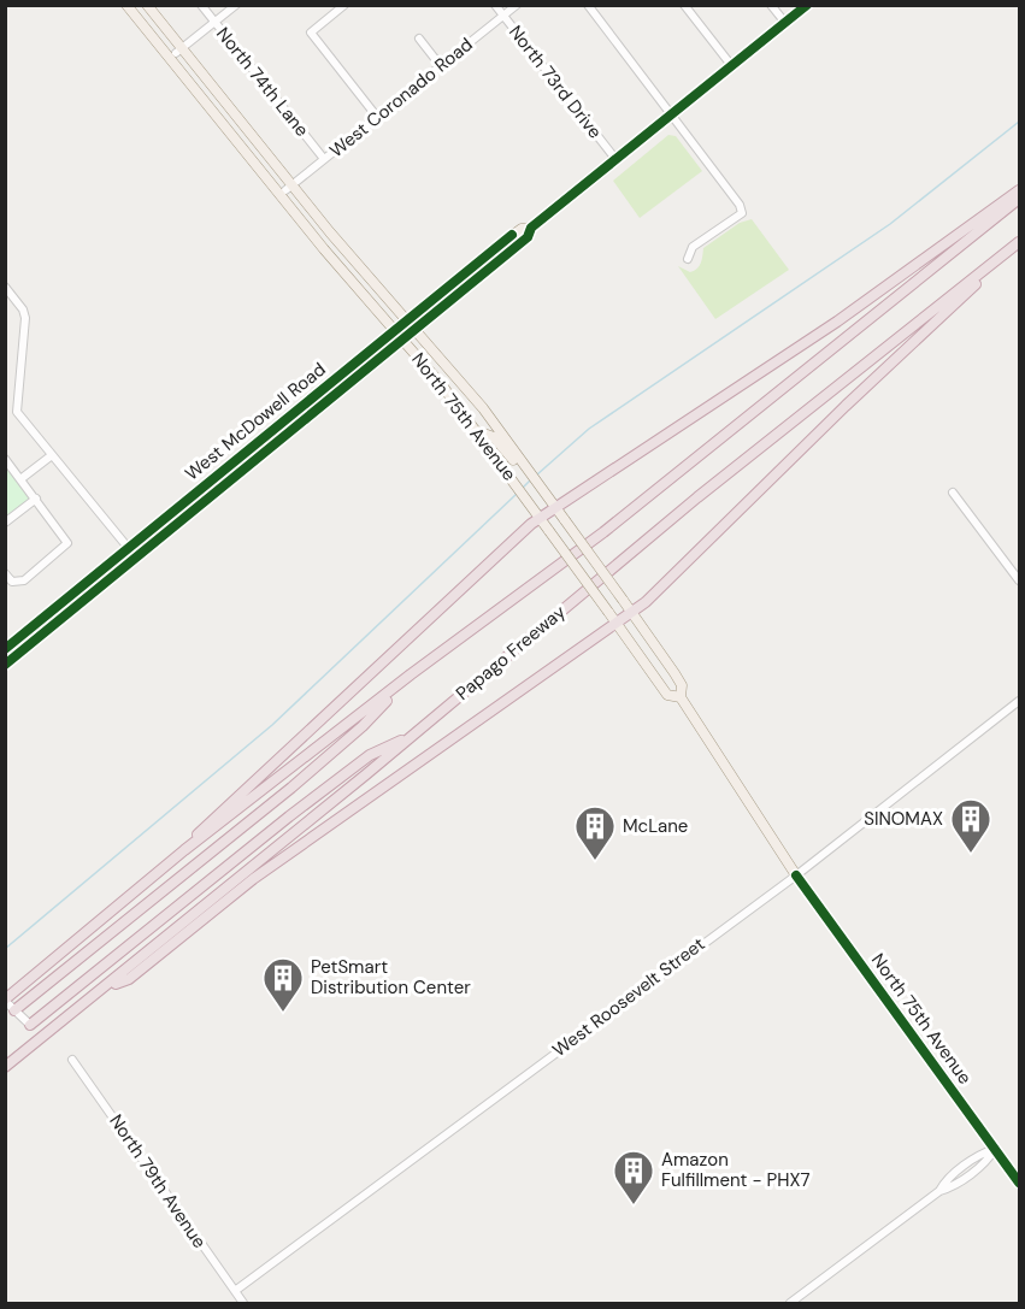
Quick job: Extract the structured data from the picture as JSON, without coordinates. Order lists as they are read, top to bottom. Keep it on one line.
{"streets":{"highway":["Papago Freeway"],"main road":["North 75th Avenue","West McDowell Road"],"street":["North 74th Lane","North 73rd Drive","West Coronado Road","West Roosevelt Street","North 79th Avenue"]},"crossings":[["North 74th Lane","West Coronado Road"],["North 73rd Drive","West Coronado Road"],["North 73rd Drive","West McDowell Road"],["West Coronado Road","North 75th Avenue"],["North 75th Avenue","West McDowell Road"],["North 75th Avenue","West Roosevelt Street"],["West Roosevelt Street","North 79th Avenue"]],"places":{"building":["SINOMAX","McLane","PetSmart Distribution Center","Amazon Fulfillment - PHX7"]}}
